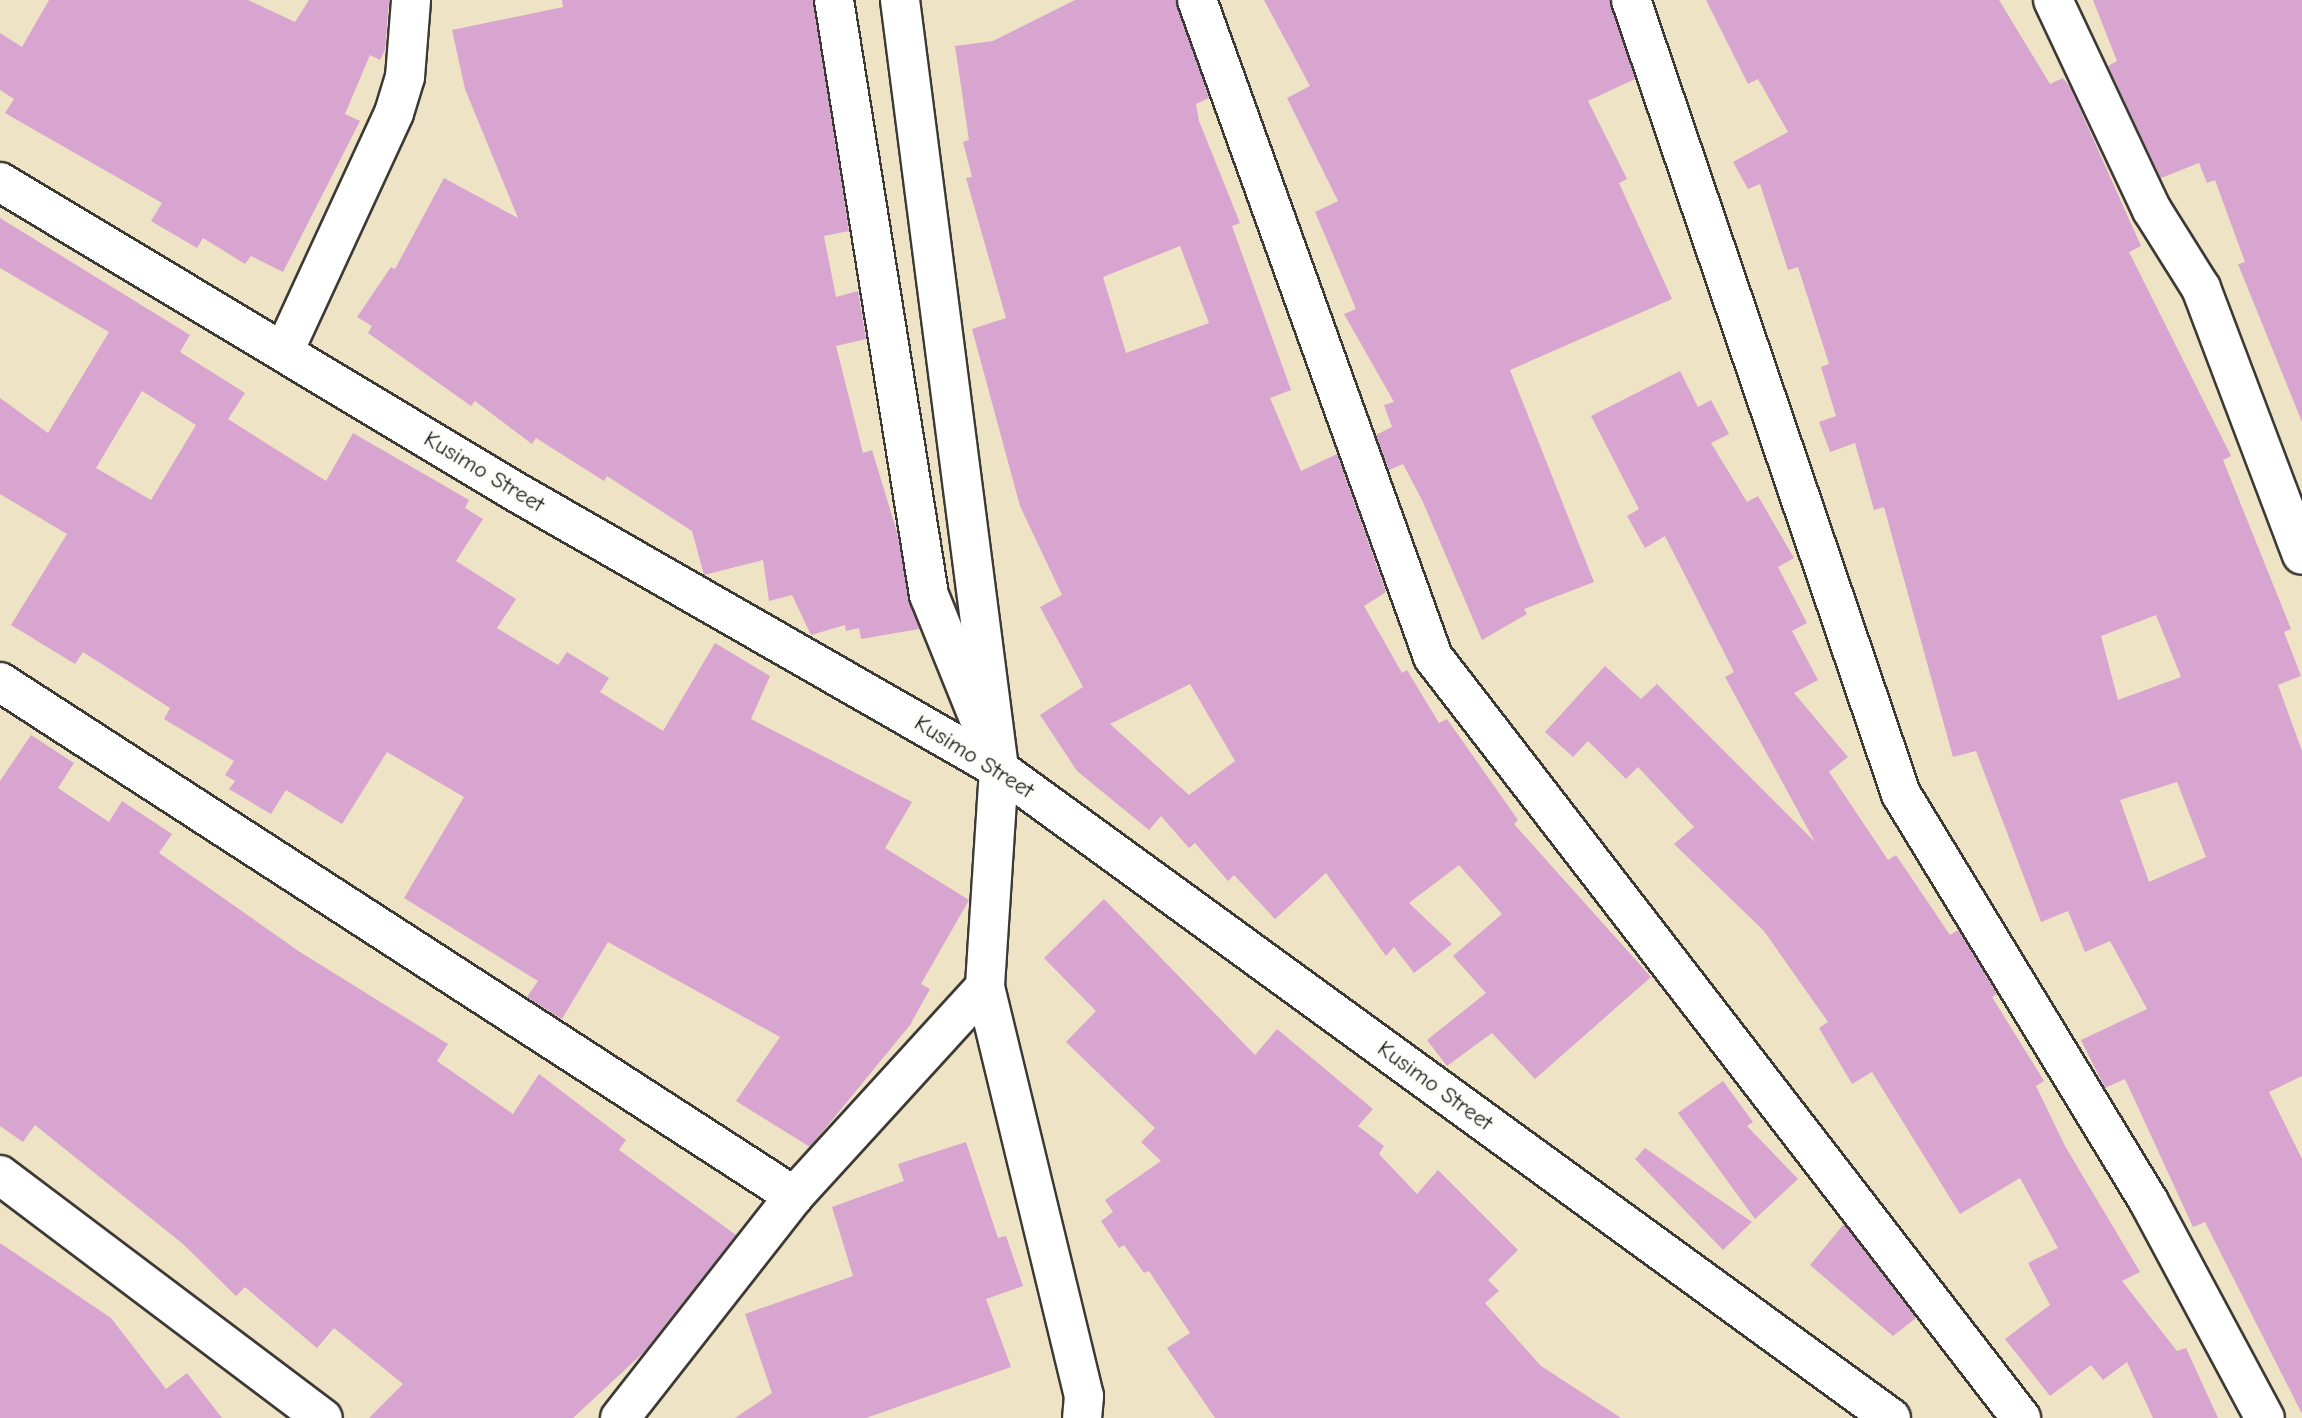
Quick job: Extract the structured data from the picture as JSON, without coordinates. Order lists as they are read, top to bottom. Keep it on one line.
{"streets":{"street":["Kusimo Street"]}}
